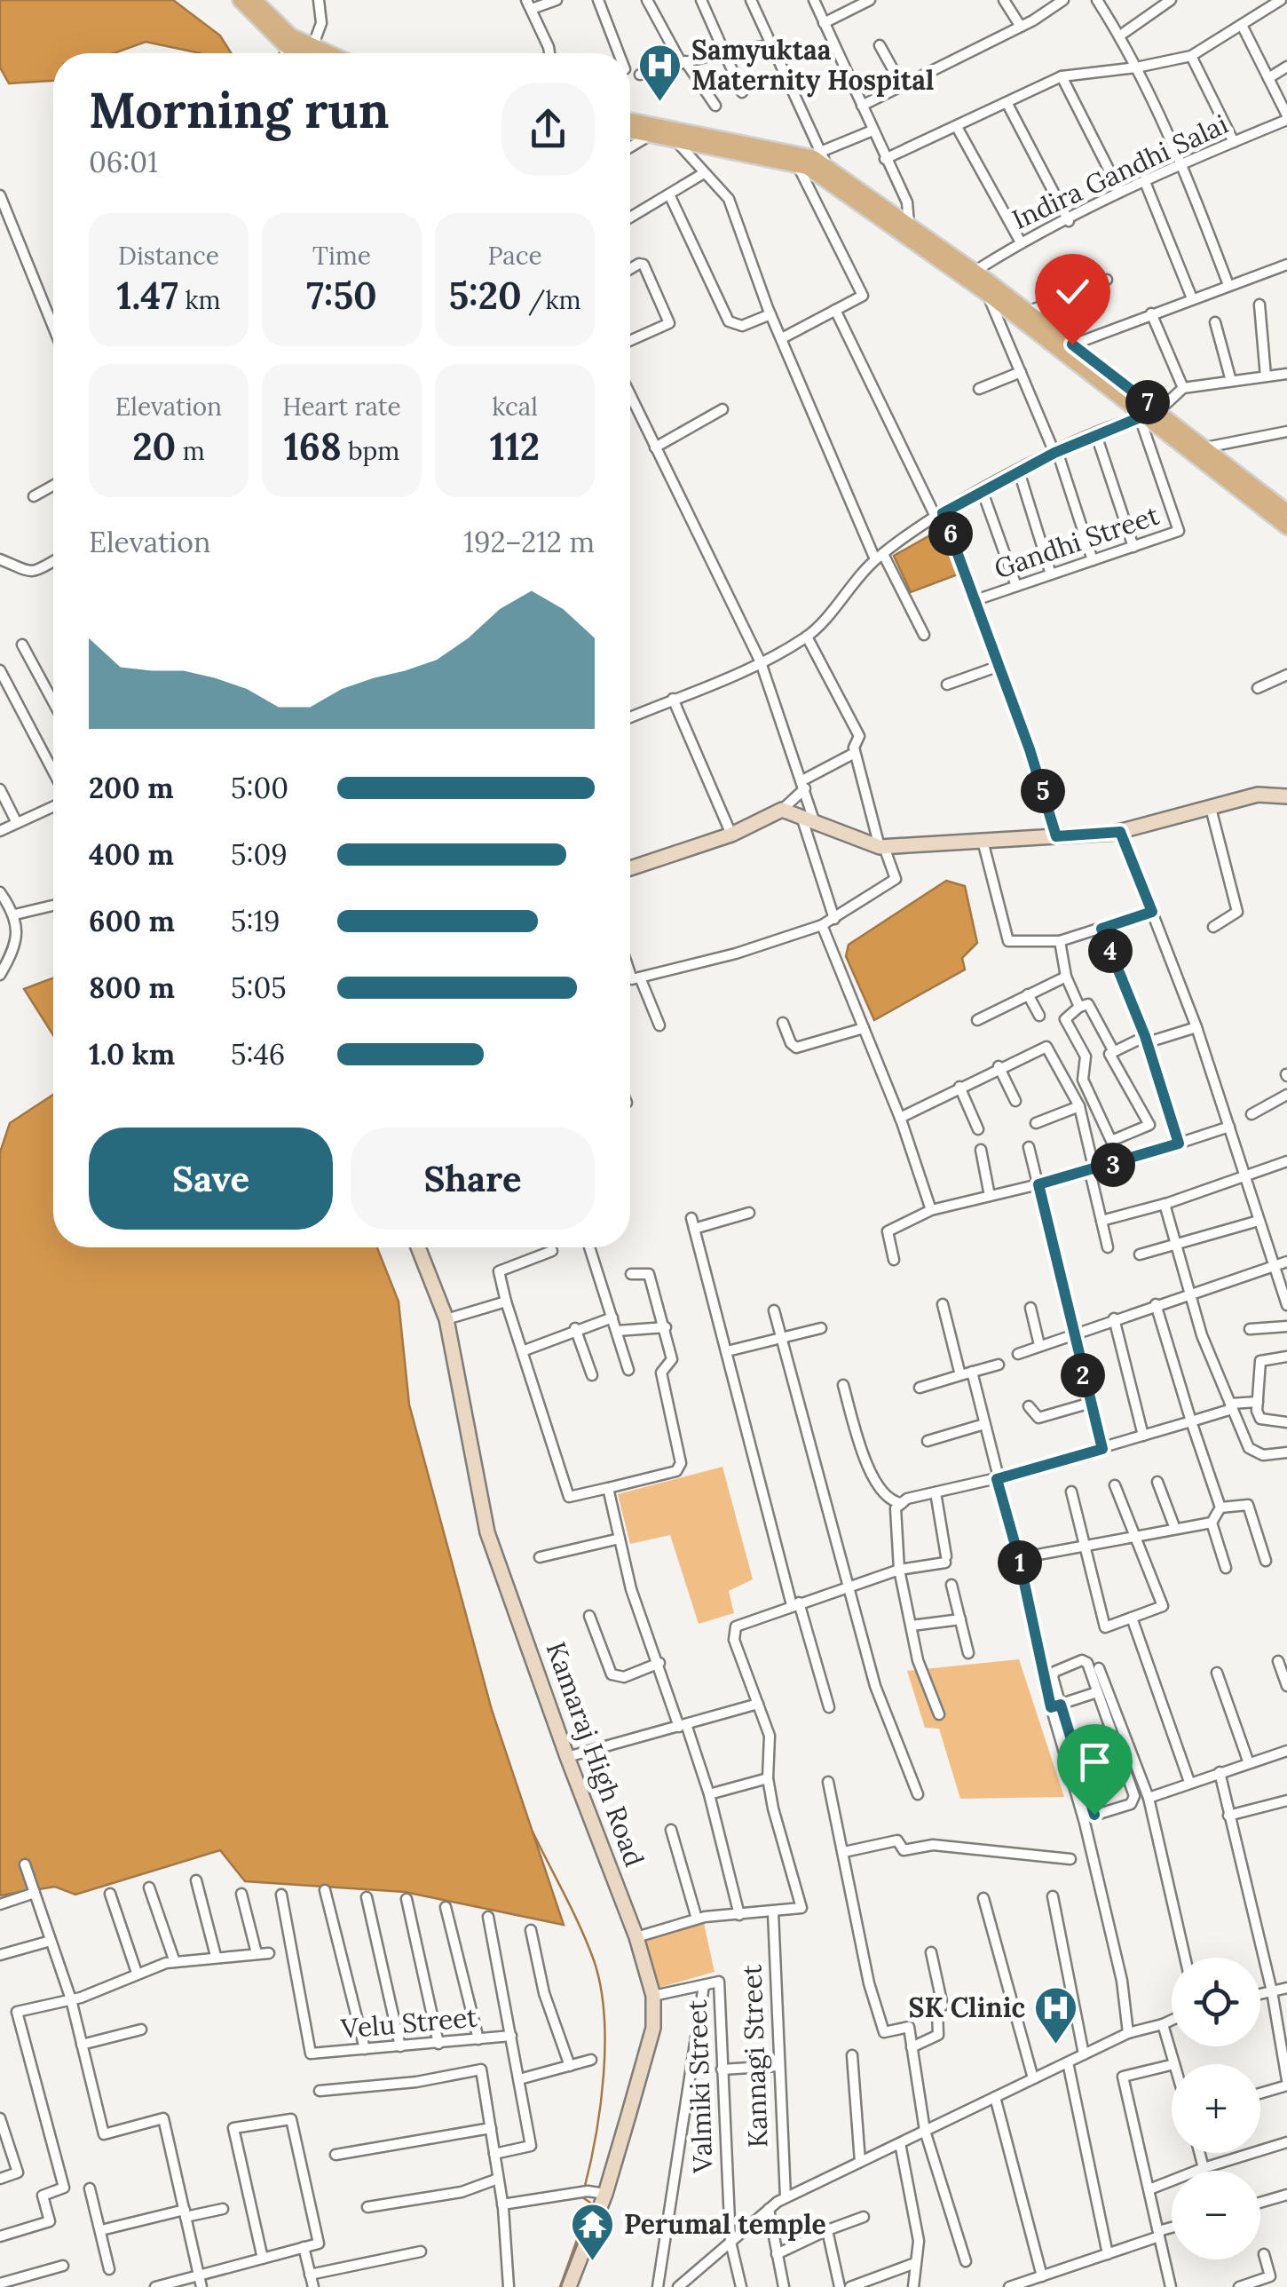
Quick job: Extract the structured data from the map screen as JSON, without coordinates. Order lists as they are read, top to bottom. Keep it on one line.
{"streets":{"street":["Indira Gandhi Salai","Gandhi Street","Kamaraj High Road","Velu Street","Kannagi Street","Valmiki Street"]},"places":{"hospital":["Samyuktaa Maternity Hospital","SK Clinic"],"temple":["Perumal temple"]},"page":{"heading":["Morning run","06:01"],"stats":[["Distance","1.47 km"],["Time","7:50"],["Pace","5:20 /km"],["Elevation","20 m"],["Heart rate","168 bpm"],["kcal","112"]],"pins":["7","6","5","4","3","2","1"],"chart":["Elevation","192–212 m"],"list":[{"name":"200 m","note":"5:00"},{"name":"400 m","note":"5:09"},{"name":"600 m","note":"5:19"},{"name":"800 m","note":"5:05"},{"name":"1.0 km","note":"5:46"}],"buttons":["Save","Share"],"map_buttons":["+","−"]}}
